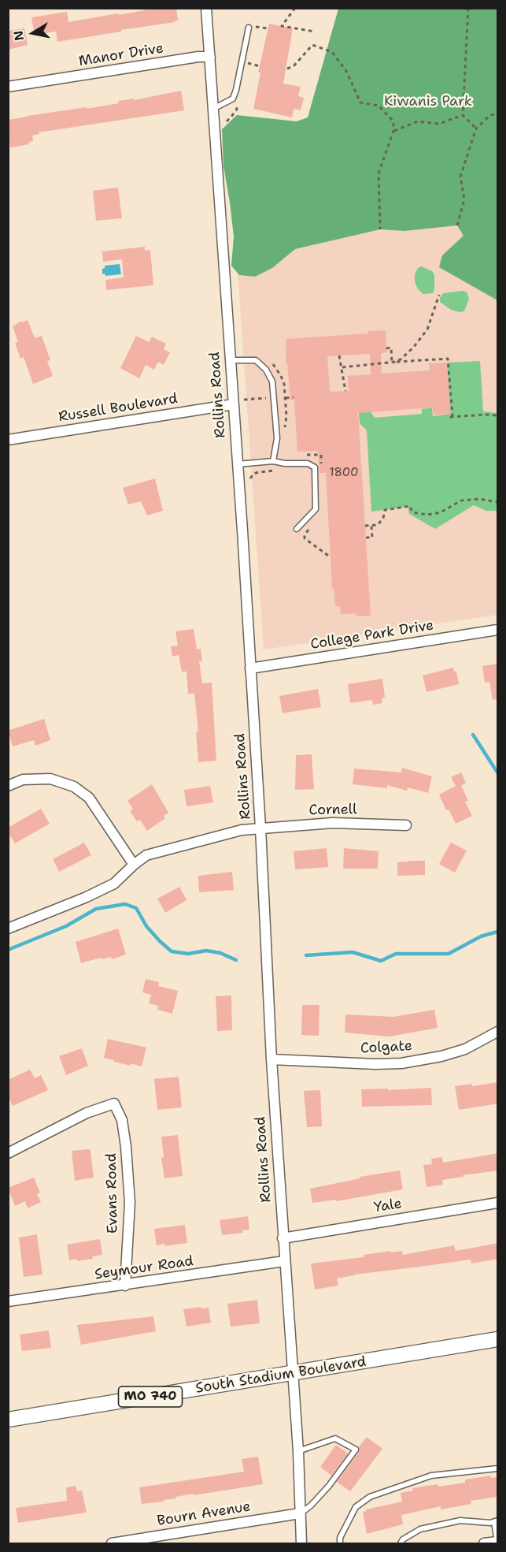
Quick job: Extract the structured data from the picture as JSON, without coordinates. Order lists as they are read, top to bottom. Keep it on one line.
{"streets":{"main road":["South Stadium Boulevard","MO 740"],"street":["Manor Drive","Rollins Road","Russell Boulevard","College Park Drive","Cornell","Colgate","Evans Road","Yale","Seymour Road","Bourn Avenue"]},"crossings":[["Manor Drive","Rollins Road"],["Rollins Road","Russell Boulevard"],["Rollins Road","College Park Drive"],["Rollins Road","Cornell"],["Rollins Road","Colgate"],["Rollins Road","Yale"],["Rollins Road","Seymour Road"],["Rollins Road","South Stadium Boulevard"],["Rollins Road","Bourn Avenue"],["Evans Road","Seymour Road"]],"parks":["Kiwanis Park"],"house_numbers":["1800"],"north":"left"}
